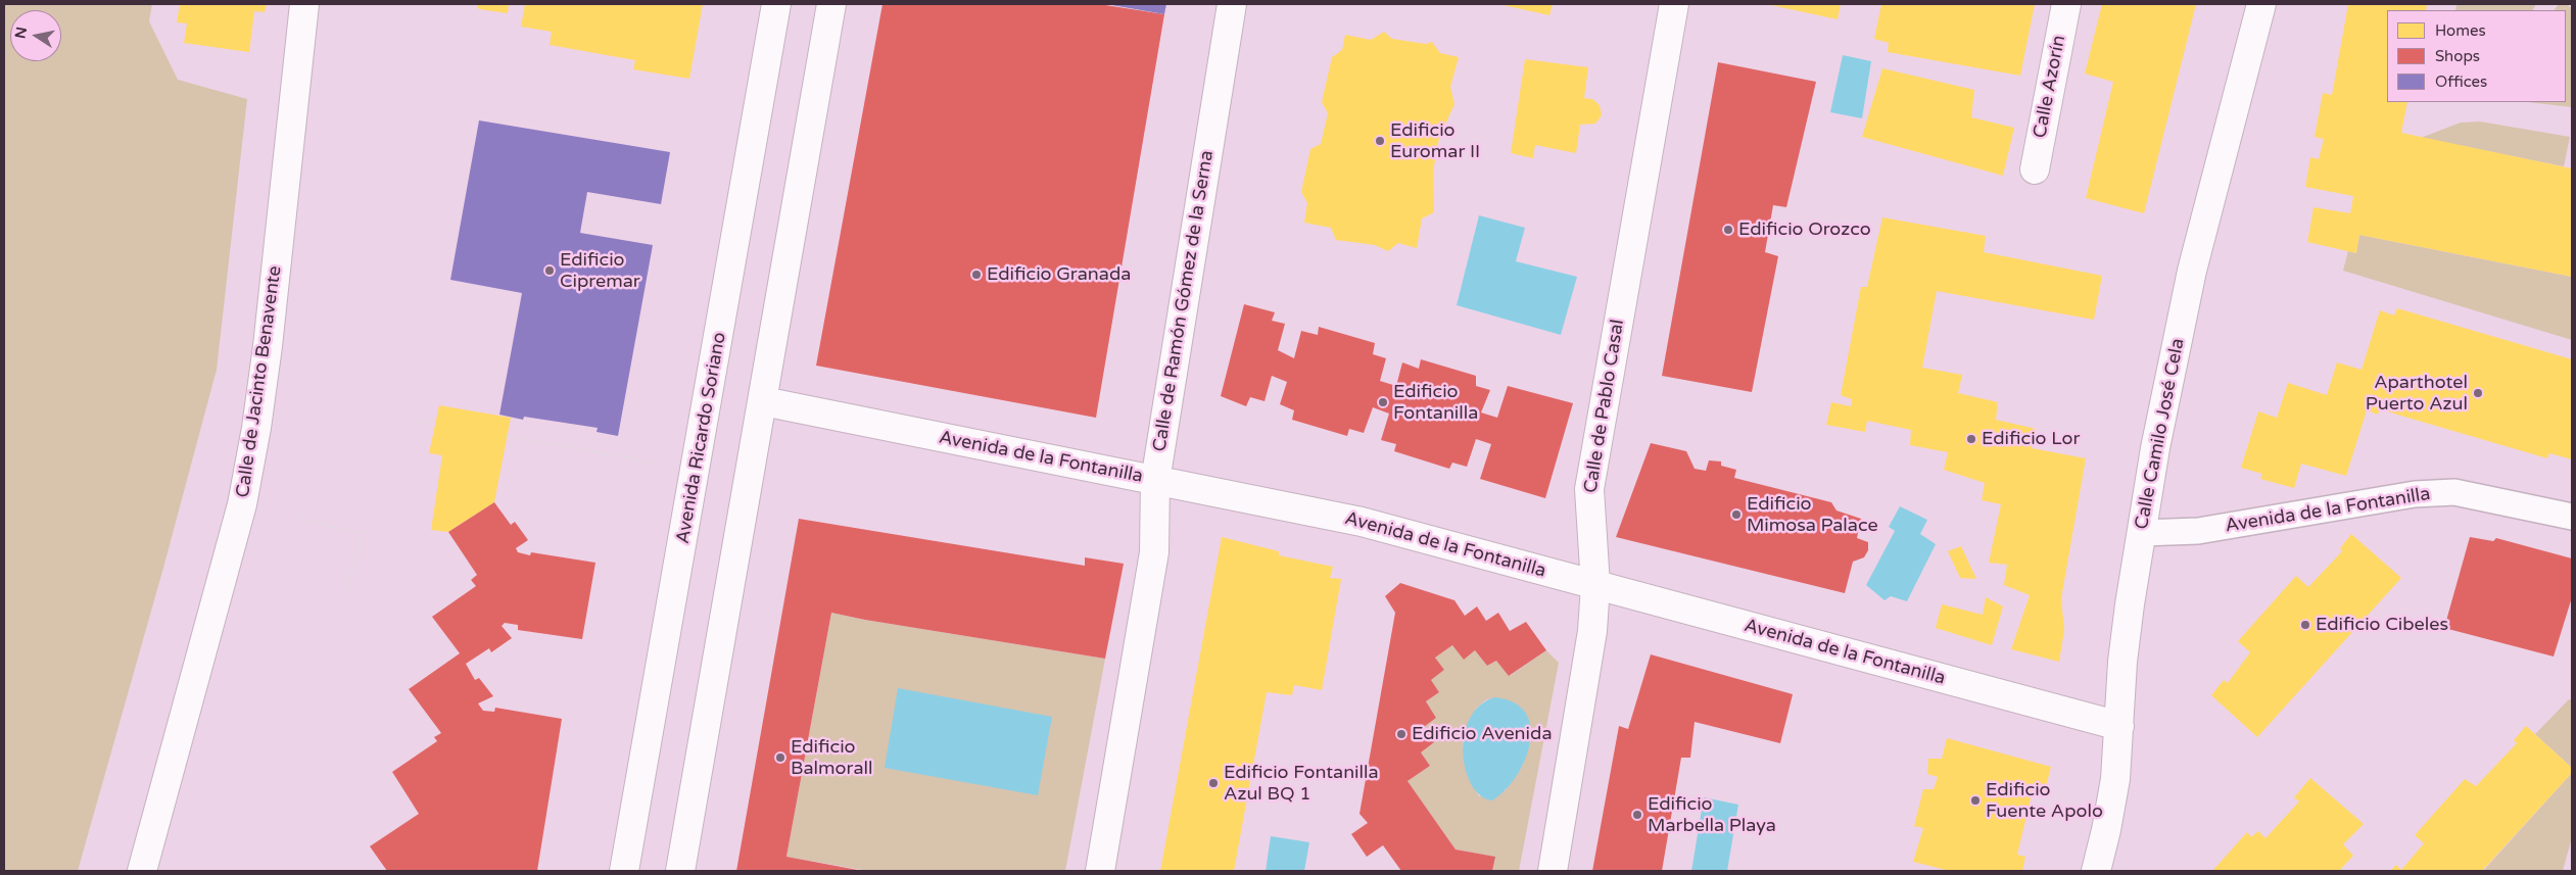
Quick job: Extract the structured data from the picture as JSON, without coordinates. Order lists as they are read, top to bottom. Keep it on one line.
{"streets":{"street":["Calle Azorín","Calle de Ramón Gómez de la Serna","Calle de Jacinto Benavente","Calle de Pablo Casal","Calle Camilo José Cela","Avenida Ricardo Soriano","Avenida de la Fontanilla"]},"crossings":[["Calle de Ramón Gómez de la Serna","Avenida de la Fontanilla"],["Calle de Pablo Casal","Avenida de la Fontanilla"],["Calle Camilo José Cela","Avenida de la Fontanilla"]],"places":["Edificio Euromar II","Edificio Orozco","Edificio Cipremar","Edificio Granada","Aparthotel Puerto Azul","Edificio Fontanilla","Edificio Lor","Edificio Mimosa Palace","Edificio Cibeles","Edificio Avenida","Edificio Balmorall","Edificio Fontanilla Azul BQ 1","Edificio Fuente Apolo","Edificio Marbella Playa"],"legend":["Homes","Shops","Offices"],"north":"left"}
